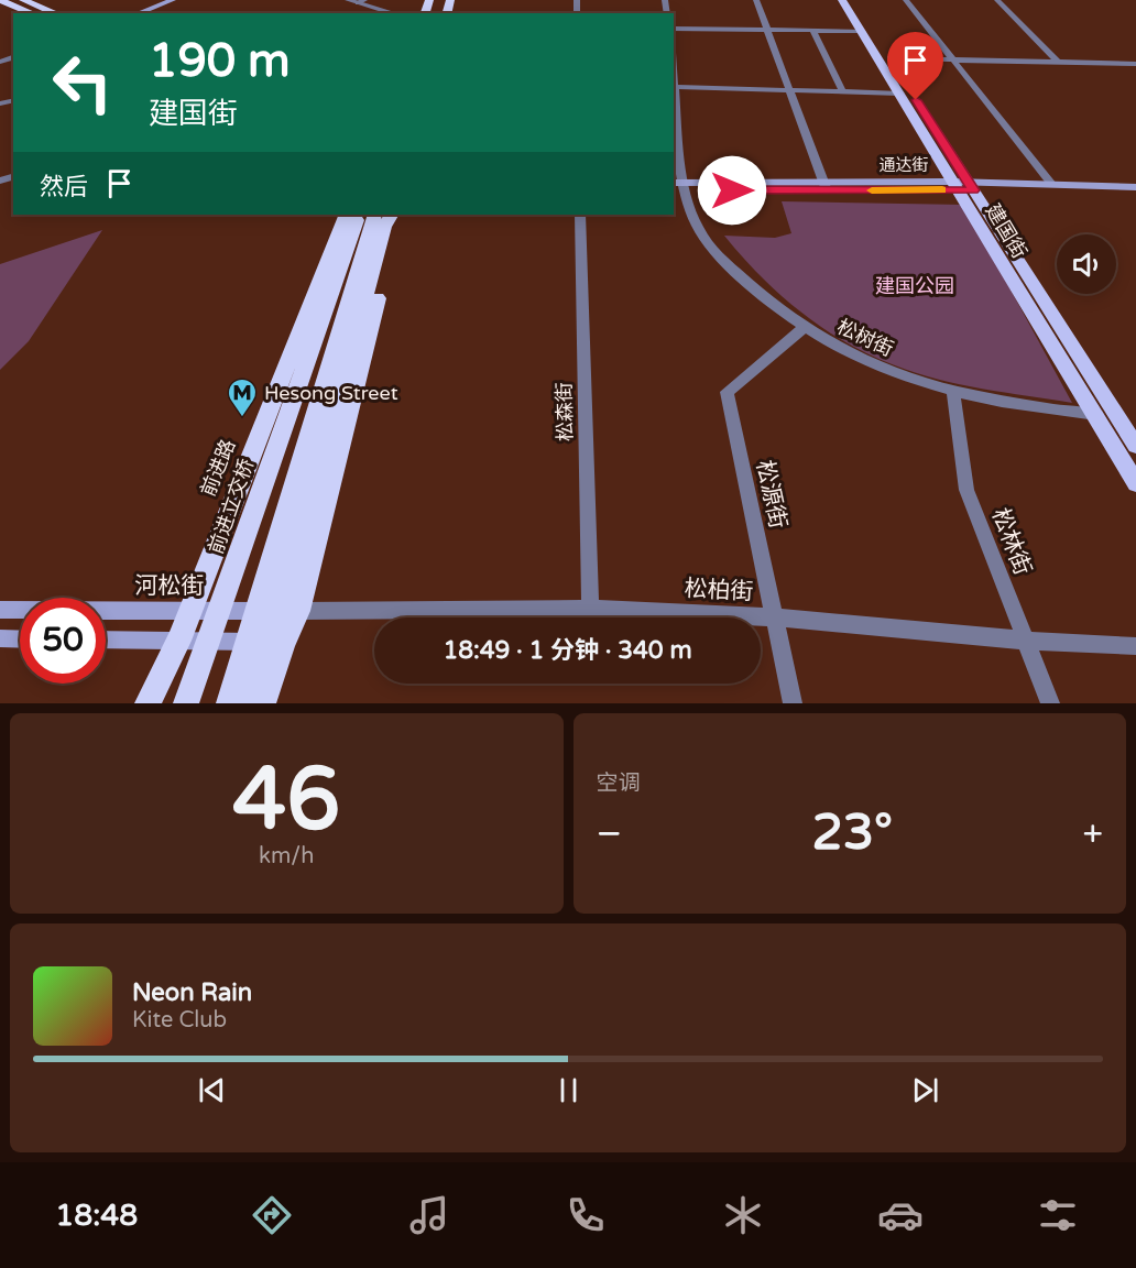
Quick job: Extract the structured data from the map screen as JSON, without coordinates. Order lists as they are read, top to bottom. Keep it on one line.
{"streets":{"highway":["前进路","前进立交桥"],"main road":["通达街","建国街","河松街"],"street":["松树街","松森街","松源街","松林街","松柏街"]},"crossings":[["通达街","建国街"],["通达街","松树街"],["建国街","松树街"],["松树街","松源街"],["松树街","松林街"],["松森街","松柏街"],["前进路","河松街"],["松源街","松柏街"],["松林街","松柏街"],["河松街","松柏街"]],"parks":["建国公园"],"places":{"metro station":["Hesong Street"]},"page":{"turn":["190 m","建国街"],"then":"然后","limit":"50","trip":"18:49 · 1 分钟 · 340 m","tile":[["46","km/h"],"空调"],"heat":["−","23°","+"],"song":["Neon Rain","Kite Club"],"tabs":"18:48"}}
